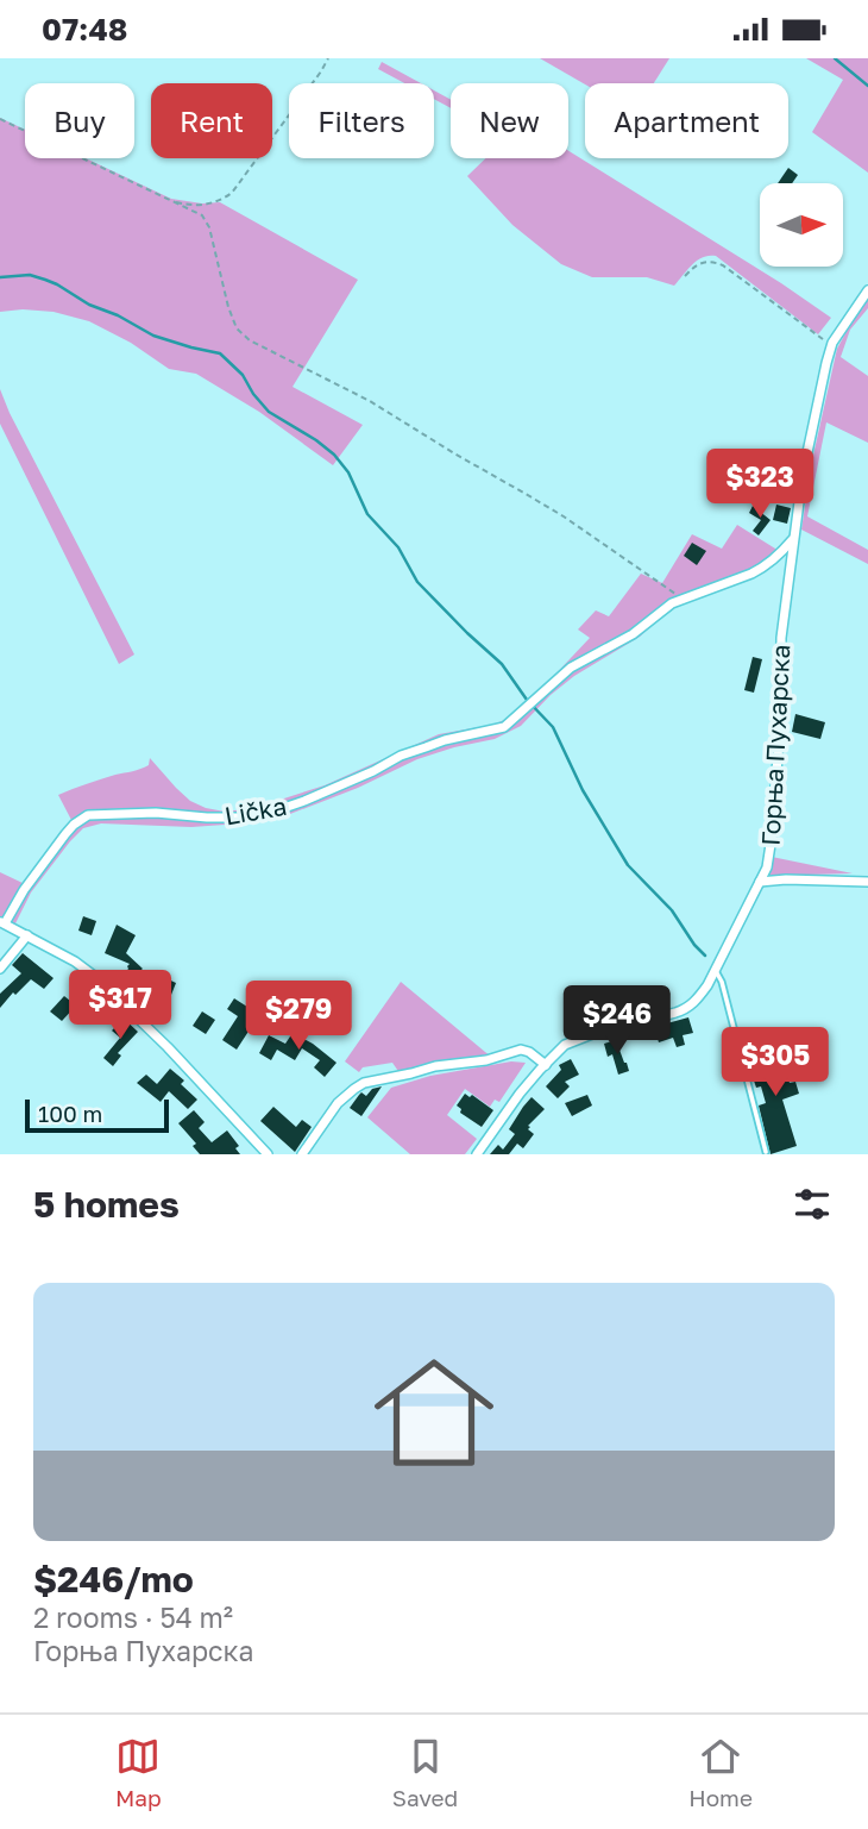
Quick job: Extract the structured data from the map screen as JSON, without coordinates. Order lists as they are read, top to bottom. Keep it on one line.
{"streets":{"street":["Горња Пухарска","Lička"]},"scale_bar":"100 m","north":"right","page":{"status":"07:48","chip":["Buy","Rent","Filters","New","Apartment"],"price":["$323","$317","$279","$246","$305"],"scale":"100 m","heading":"5 homes","list":[{"name":"$246/mo","note":"2 rooms · 54 m² · Горња Пухарска"}],"tabs":["Map","Saved","Home"]}}
